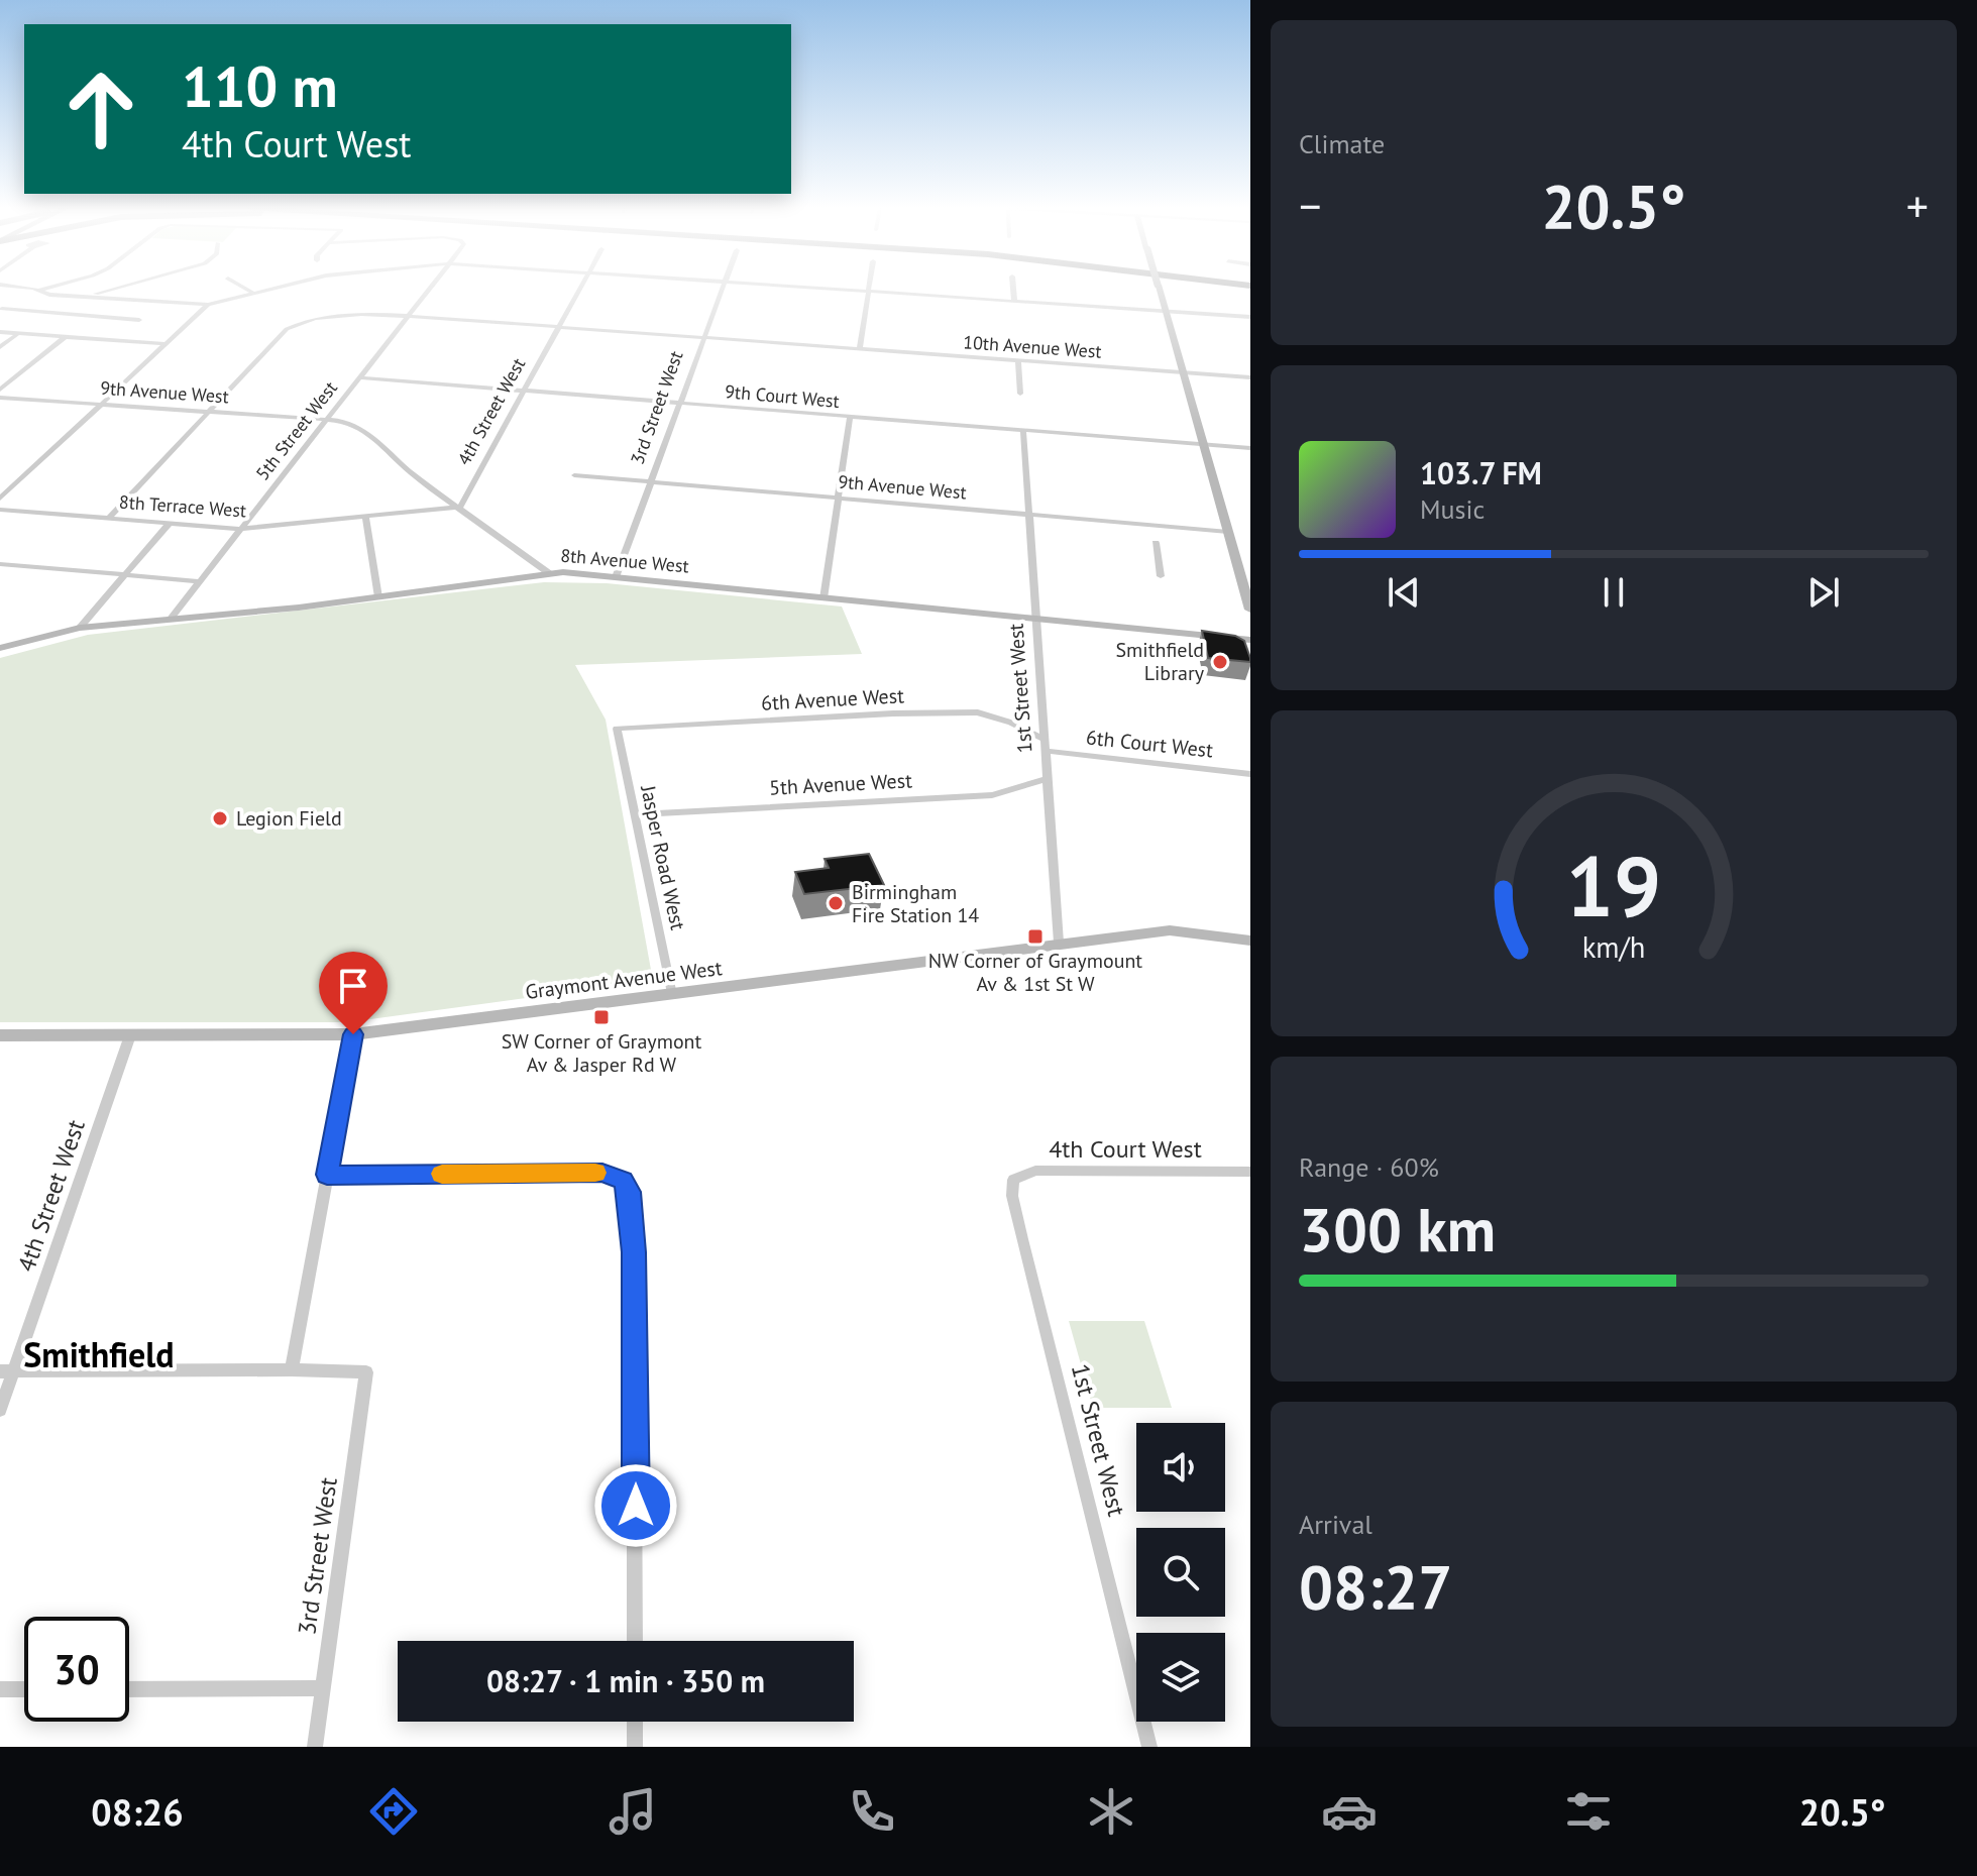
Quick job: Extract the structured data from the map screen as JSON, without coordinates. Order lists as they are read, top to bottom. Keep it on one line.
{"streets":{"main road":["8th Avenue West","Graymont Avenue West"],"street":["10th Avenue West","9th Avenue West","9th Court West","3rd Street West","4th Street West","5th Street West","8th Terrace West","1st Street West","6th Avenue West","6th Court West","5th Avenue West","Jasper Road West","4th Court West"]},"crossings":[["10th Avenue West","9th Avenue West"],["10th Avenue West","3rd Street West"],["10th Avenue West","4th Street West"],["10th Avenue West","5th Street West"],["10th Avenue West","8th Terrace West"],["9th Avenue West","3rd Street West"],["9th Avenue West","4th Street West"],["9th Avenue West","5th Street West"],["9th Avenue West","8th Terrace West"],["9th Avenue West","8th Avenue West"],["9th Avenue West","1st Street West"],["9th Court West","3rd Street West"],["9th Court West","4th Street West"],["9th Court West","5th Street West"],["9th Court West","1st Street West"],["3rd Street West","8th Avenue West"],["4th Street West","8th Terrace West"],["4th Street West","Graymont Avenue West"],["5th Street West","8th Terrace West"],["5th Street West","8th Avenue West"],["8th Avenue West","1st Street West"],["1st Street West","6th Avenue West"],["1st Street West","6th Court West"],["1st Street West","5th Avenue West"],["1st Street West","Graymont Avenue West"],["1st Street West","4th Court West"],["6th Avenue West","6th Court West"],["6th Avenue West","Jasper Road West"],["5th Avenue West","Jasper Road West"],["Jasper Road West","Graymont Avenue West"]],"districts":["Smithfield"],"places":{"other":["Smithfield Library","Legion Field","Birmingham Fire Station 14"],"transit":["NW Corner of Graymount Av & 1st St W","SW Corner of Graymont Av & Jasper Rd W"]},"page":{"tile":["Climate",["Range · 60%","300 km"],["Arrival","08:27"]],"turn":["110 m","4th Court West"],"heat":["−","20.5°","+"],"song":["103.7 FM","Music"],"limit":"30","trip":"08:27 · 1 min · 350 m","tabs":["08:26","20.5°"],"gauge":["19","km/h"]}}
